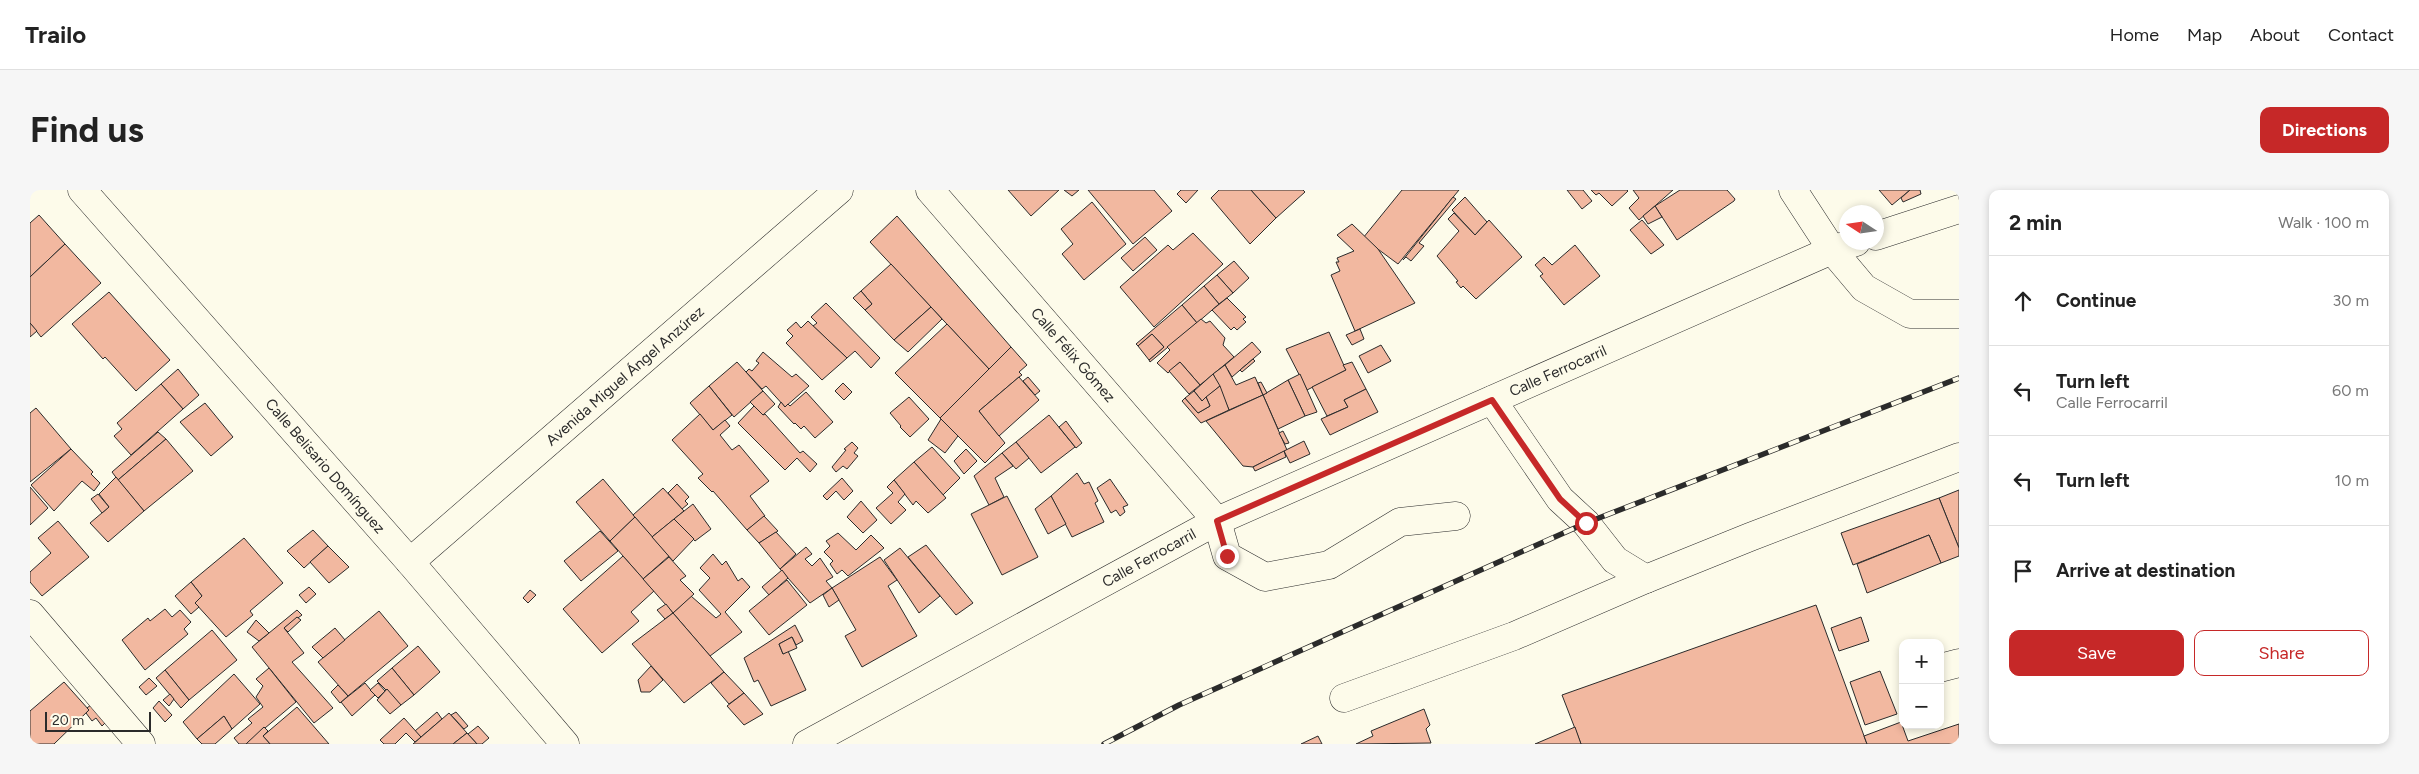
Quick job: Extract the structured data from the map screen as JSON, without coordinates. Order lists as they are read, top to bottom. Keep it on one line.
{"streets":{"street":["Calle Félix Gómez","Calle Ferrocarril","Avenida Miguel Ángel Anzúrez","Calle Belisario Domínguez"]},"crossings":[["Calle Félix Gómez","Calle Ferrocarril"],["Avenida Miguel Ángel Anzúrez","Calle Belisario Domínguez"]],"scale_bar":"20 m","north":"left","page":{"header":"Trailo","nav":["Home","Map","About","Contact"],"buttons":["Directions",["Save","Share"]],"title":"Find us","heading":["2 min","Walk · 100 m"],"list":[["Continue","30 m"],["Turn left","Calle Ferrocarril","60 m"],["Turn left","10 m"],"Arrive at destination"],"map_buttons":["+","−"],"scale":"20 m"}}
